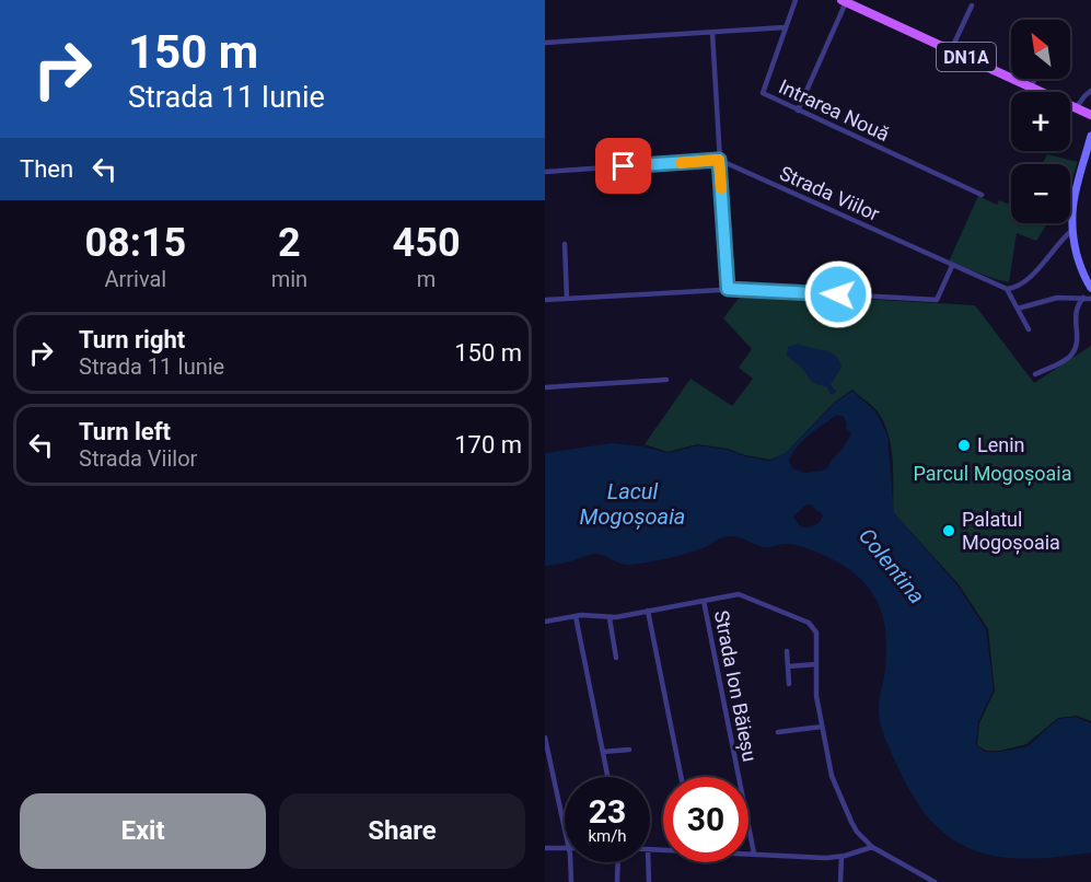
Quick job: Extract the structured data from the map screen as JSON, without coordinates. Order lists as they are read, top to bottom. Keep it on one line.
{"streets":{"main road":["DN1A"],"street":["Intrarea Nouă","Strada Viilor","Strada Ion Băieșu"]},"water":["Lacul Mogoșoaia","Colentina"],"parks":["Parcul Mogoșoaia"],"places":["Lenin","Palatul Mogoșoaia"],"north":"top left","page":{"turn":["150 m","Strada 11 Iunie"],"map_buttons":["+","−"],"then":"Then","eta":["08:15","Arrival","2","min","450","m"],"list":[{"name":"Turn right","note":"Strada 11 Iunie","value":"150 m"},{"name":"Turn left","note":"Strada Viilor","value":"170 m"}],"speed":"23 km/h","limit":"30","buttons":["Exit","Share"]}}
